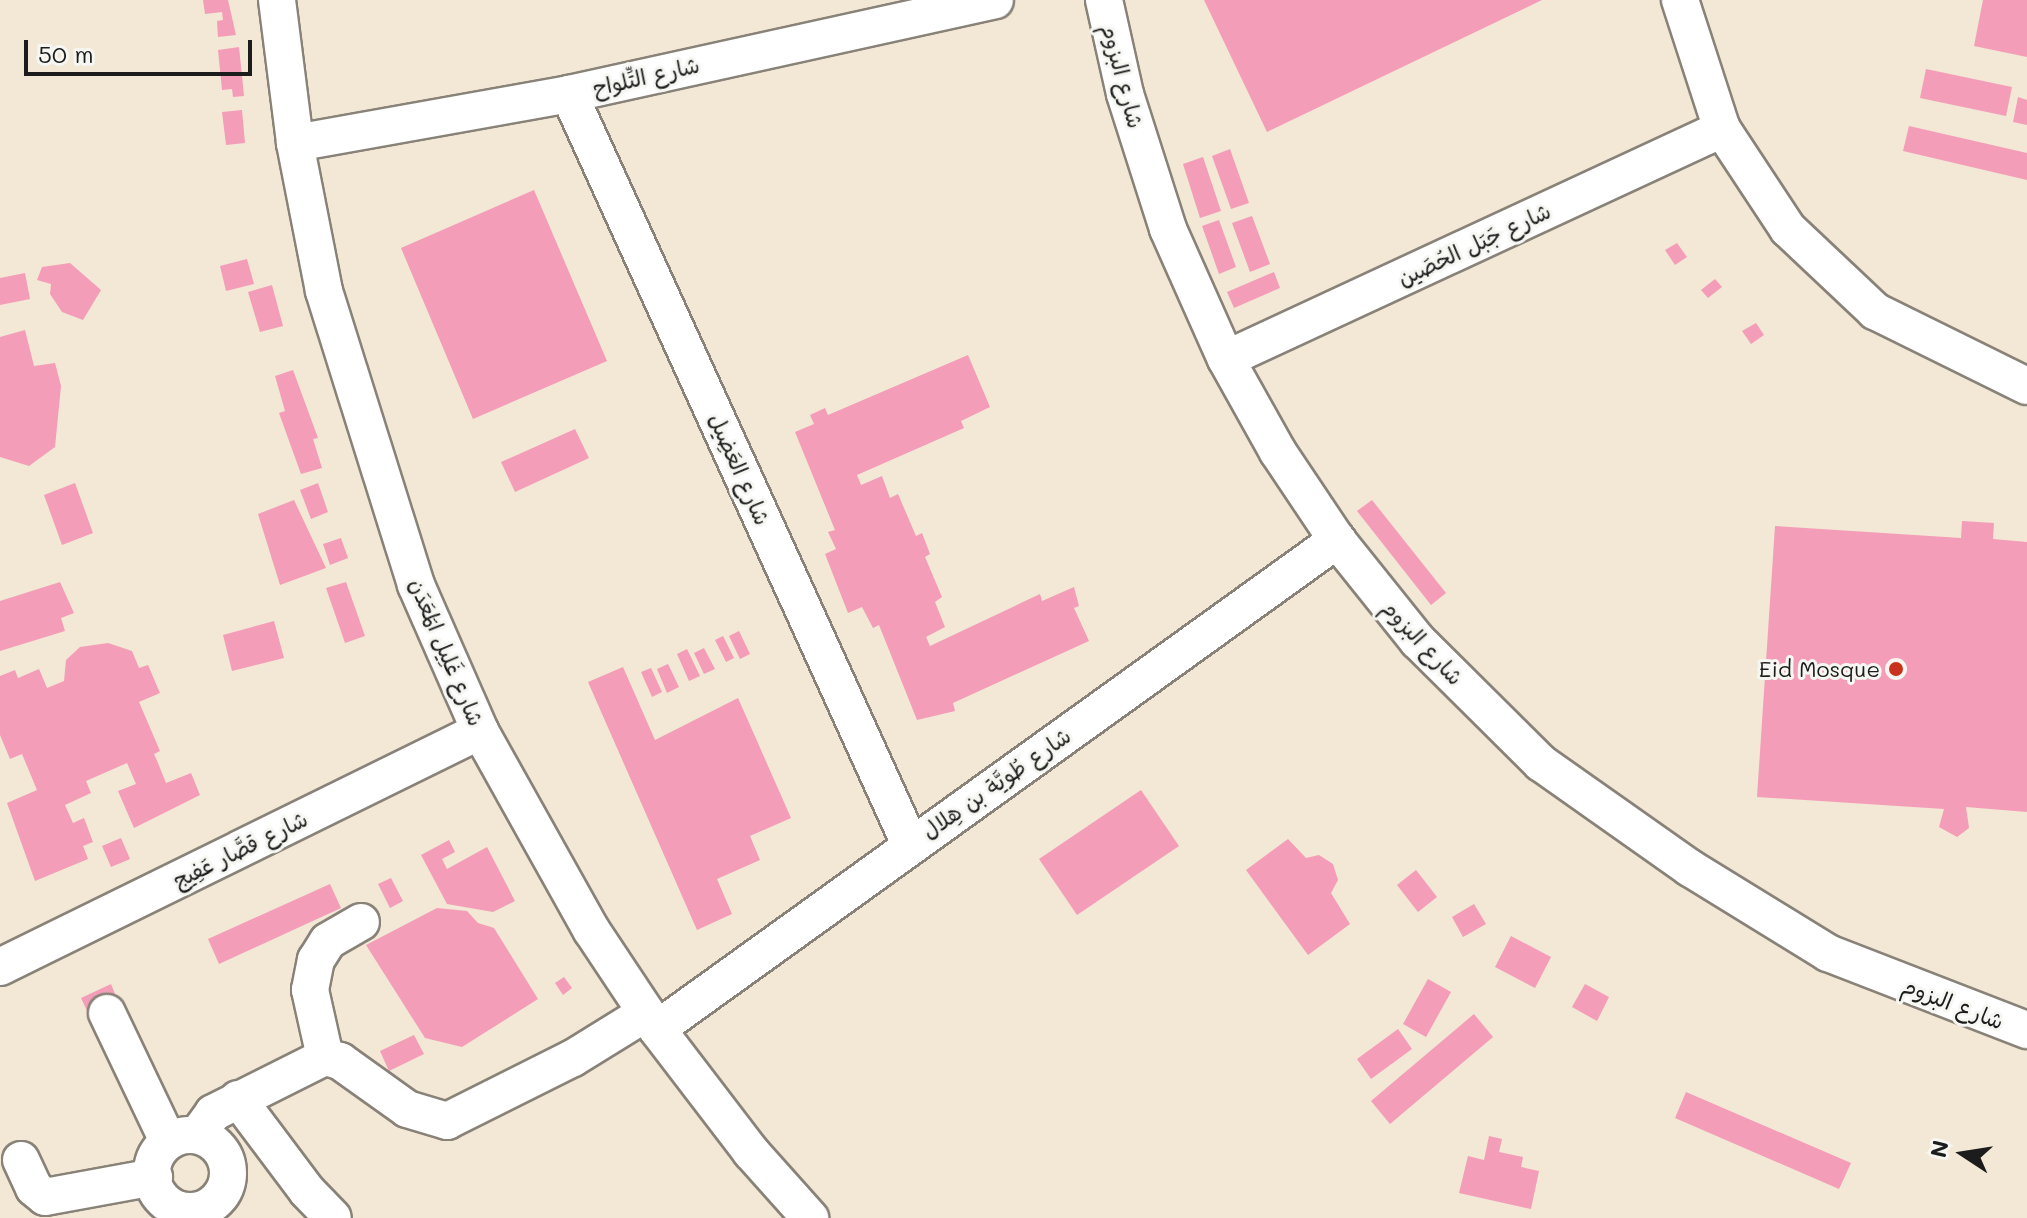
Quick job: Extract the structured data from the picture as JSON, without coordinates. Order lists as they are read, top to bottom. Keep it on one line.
{"streets":{"street":["شارع التِّلواح","شارع البزوم","شارع جَبَل الحُصَين","شارع العَضِيل","شارع غَلِيل المَعَدَن","شارع طُويَّة بن هِلال","شارع قصَّار عَفِيج"]},"crossings":[["شارع التِّلواح","شارع العَضِيل"],["شارع التِّلواح","شارع غَلِيل المَعَدَن"],["شارع البزوم","شارع جَبَل الحُصَين"],["شارع البزوم","شارع طُويَّة بن هِلال"],["شارع العَضِيل","شارع طُويَّة بن هِلال"],["شارع غَلِيل المَعَدَن","شارع طُويَّة بن هِلال"],["شارع غَلِيل المَعَدَن","شارع قصَّار عَفِيج"]],"places":["Eid Mosque"],"scale_bar":"50 m","north":"left"}
